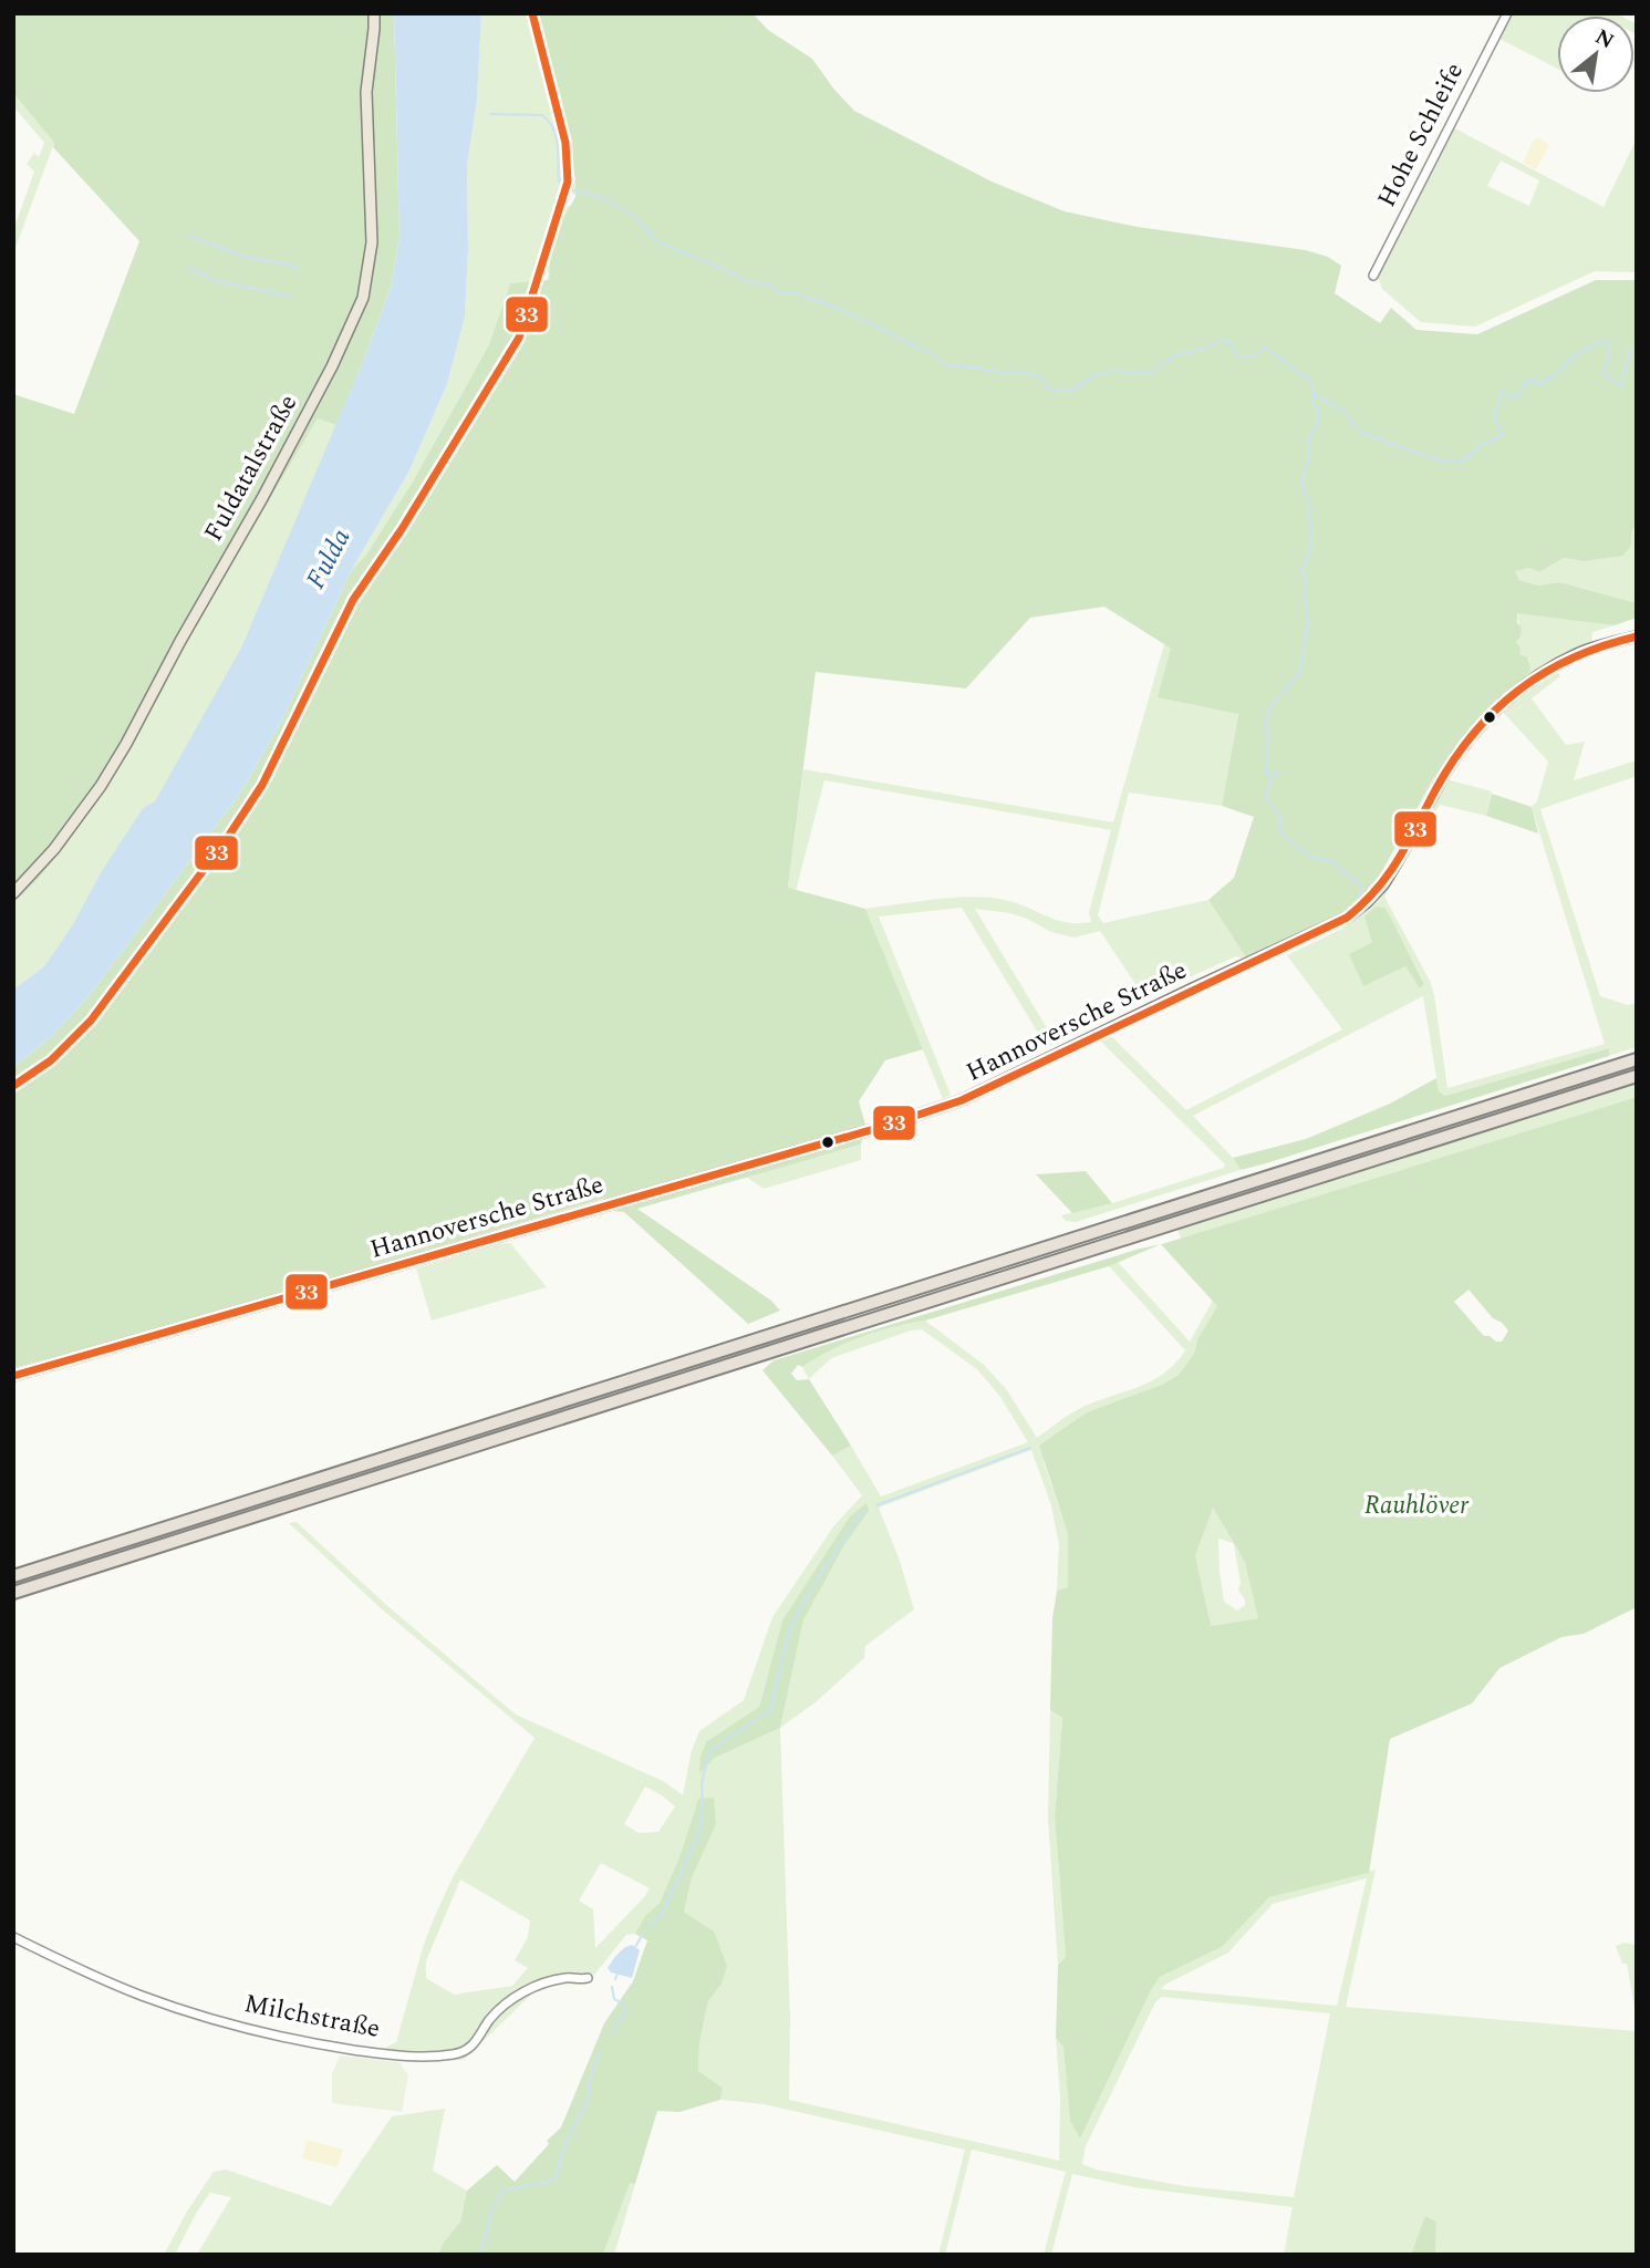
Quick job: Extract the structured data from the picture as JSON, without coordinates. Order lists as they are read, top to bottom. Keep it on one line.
{"streets":{"main road":["Fuldatalstraße","Hannoversche Straße"],"street":["Hohe Schleife","Milchstraße"]},"water":["Fulda"],"parks":["Rauhlöver"],"lines":["transit line 33"],"north":"top right"}
